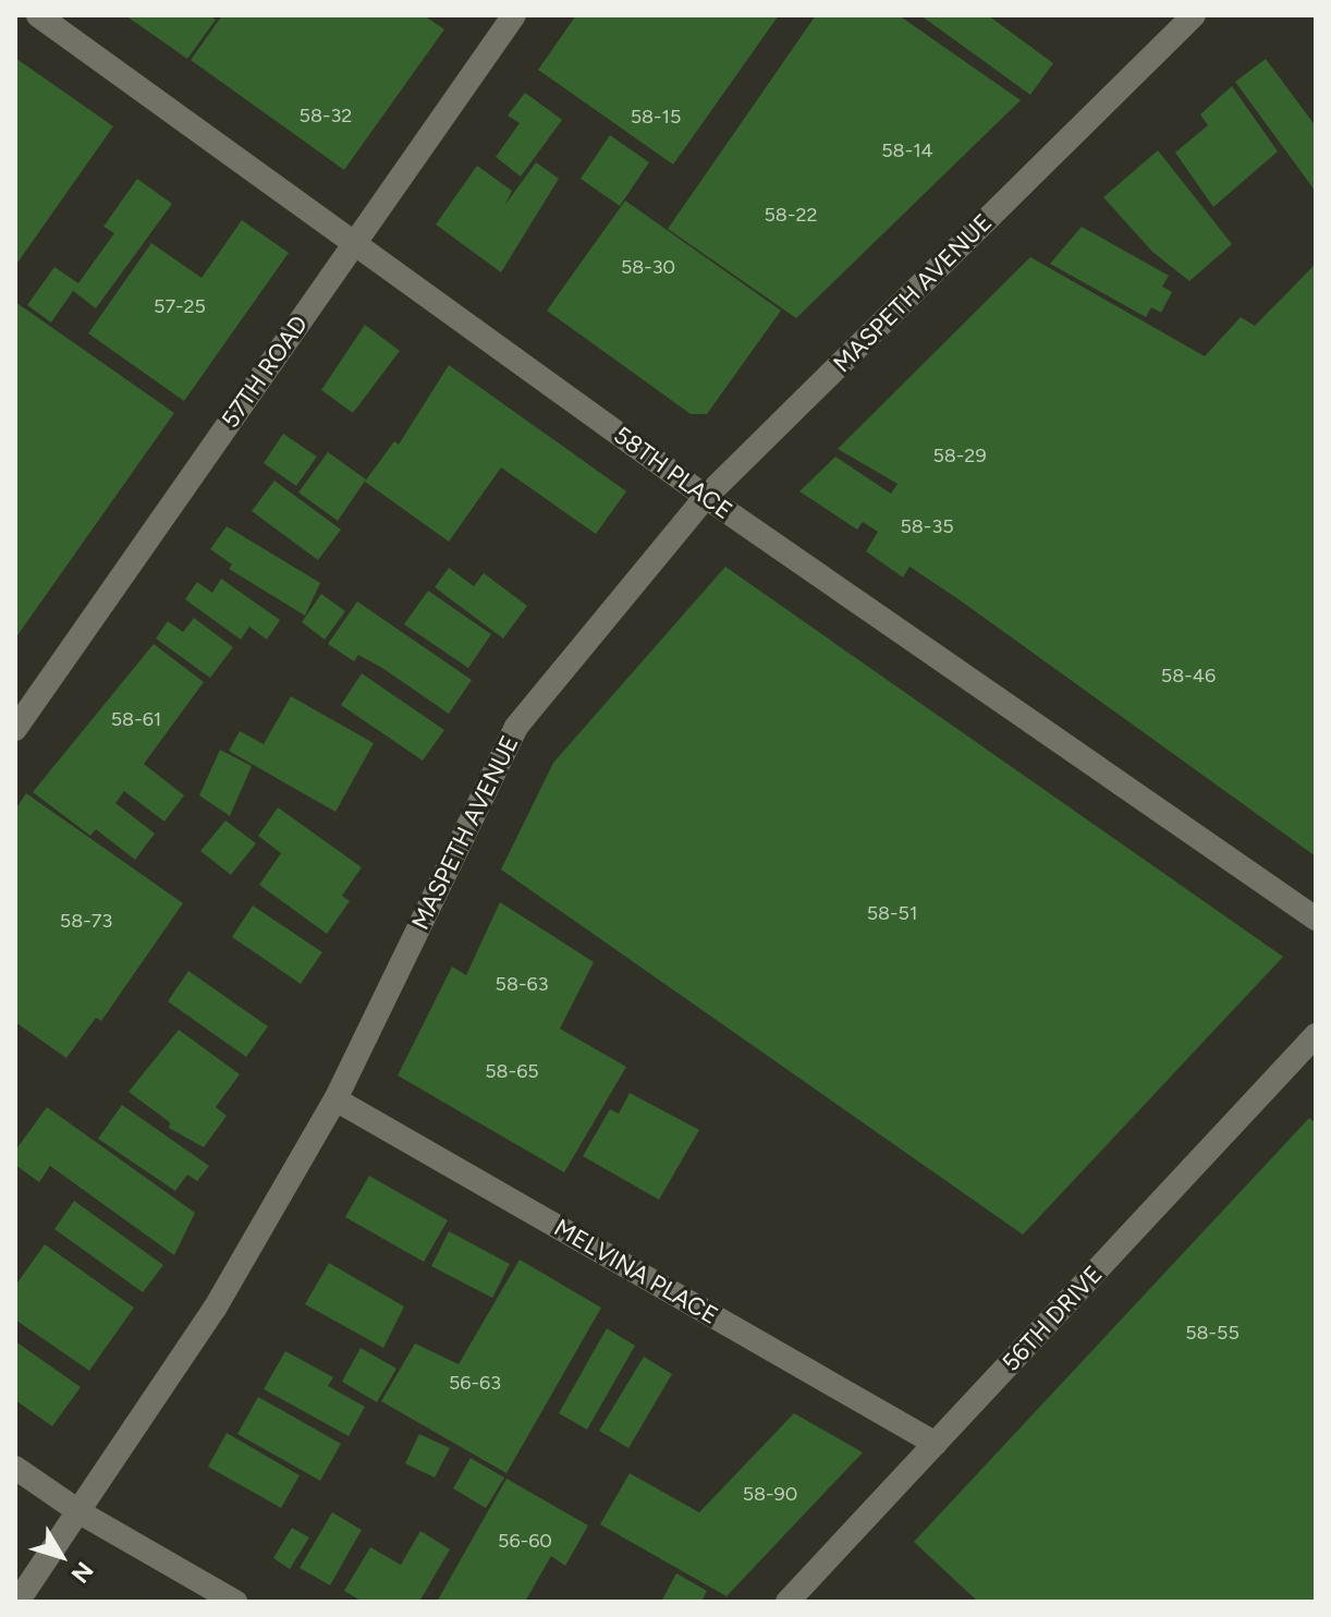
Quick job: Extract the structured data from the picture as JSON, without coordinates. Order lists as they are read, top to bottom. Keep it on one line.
{"streets":{"street":["MASPETH AVENUE","57TH ROAD","58TH PLACE","MELVINA PLACE","56TH DRIVE"]},"crossings":[["MASPETH AVENUE","58TH PLACE"],["MASPETH AVENUE","MELVINA PLACE"],["57TH ROAD","58TH PLACE"],["MELVINA PLACE","56TH DRIVE"]],"house_numbers":["58-32","58-15","58-14","58-22","58-30","57-25","58-29","58-35","58-46","58-61","58-51","58-73","58-63","58-65","58-55","56-63","58-90","56-60"],"north":"bottom right"}
